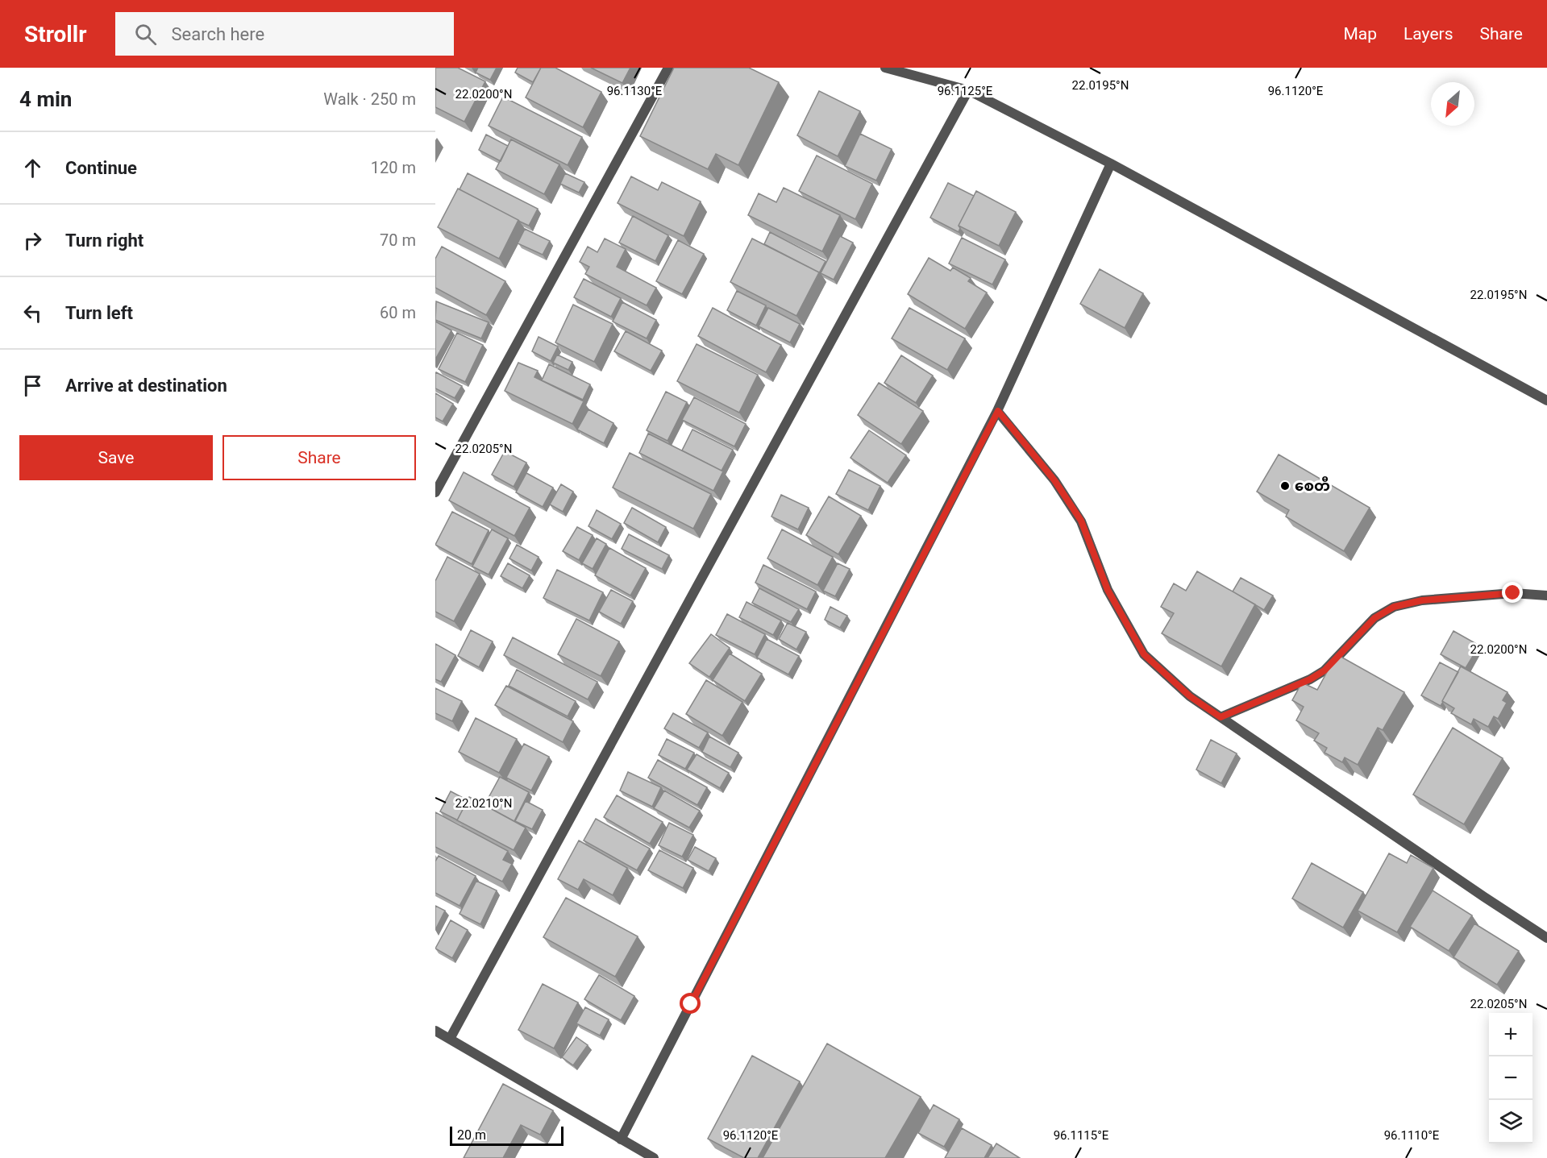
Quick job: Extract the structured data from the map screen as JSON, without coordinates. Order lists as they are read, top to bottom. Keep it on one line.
{"places":["စေတီ"],"scale_bar":"20 m","north":"bottom left","page":{"header":"Strollr","search":"Search here","nav":["Map","Layers","Share"],"heading":["4 min","Walk · 250 m"],"list":[["Continue","120 m"],["Turn right","70 m"],["Turn left","60 m"],"Arrive at destination"],"buttons":["Save","Share"],"map_buttons":["+","−"],"scale":"20 m"},"coordinates":["22.0195°N","96.1130°E","96.1125°E","96.1120°E","22.0200°N","22.0205°N","22.0210°N","96.1115°E","96.1110°E"]}
